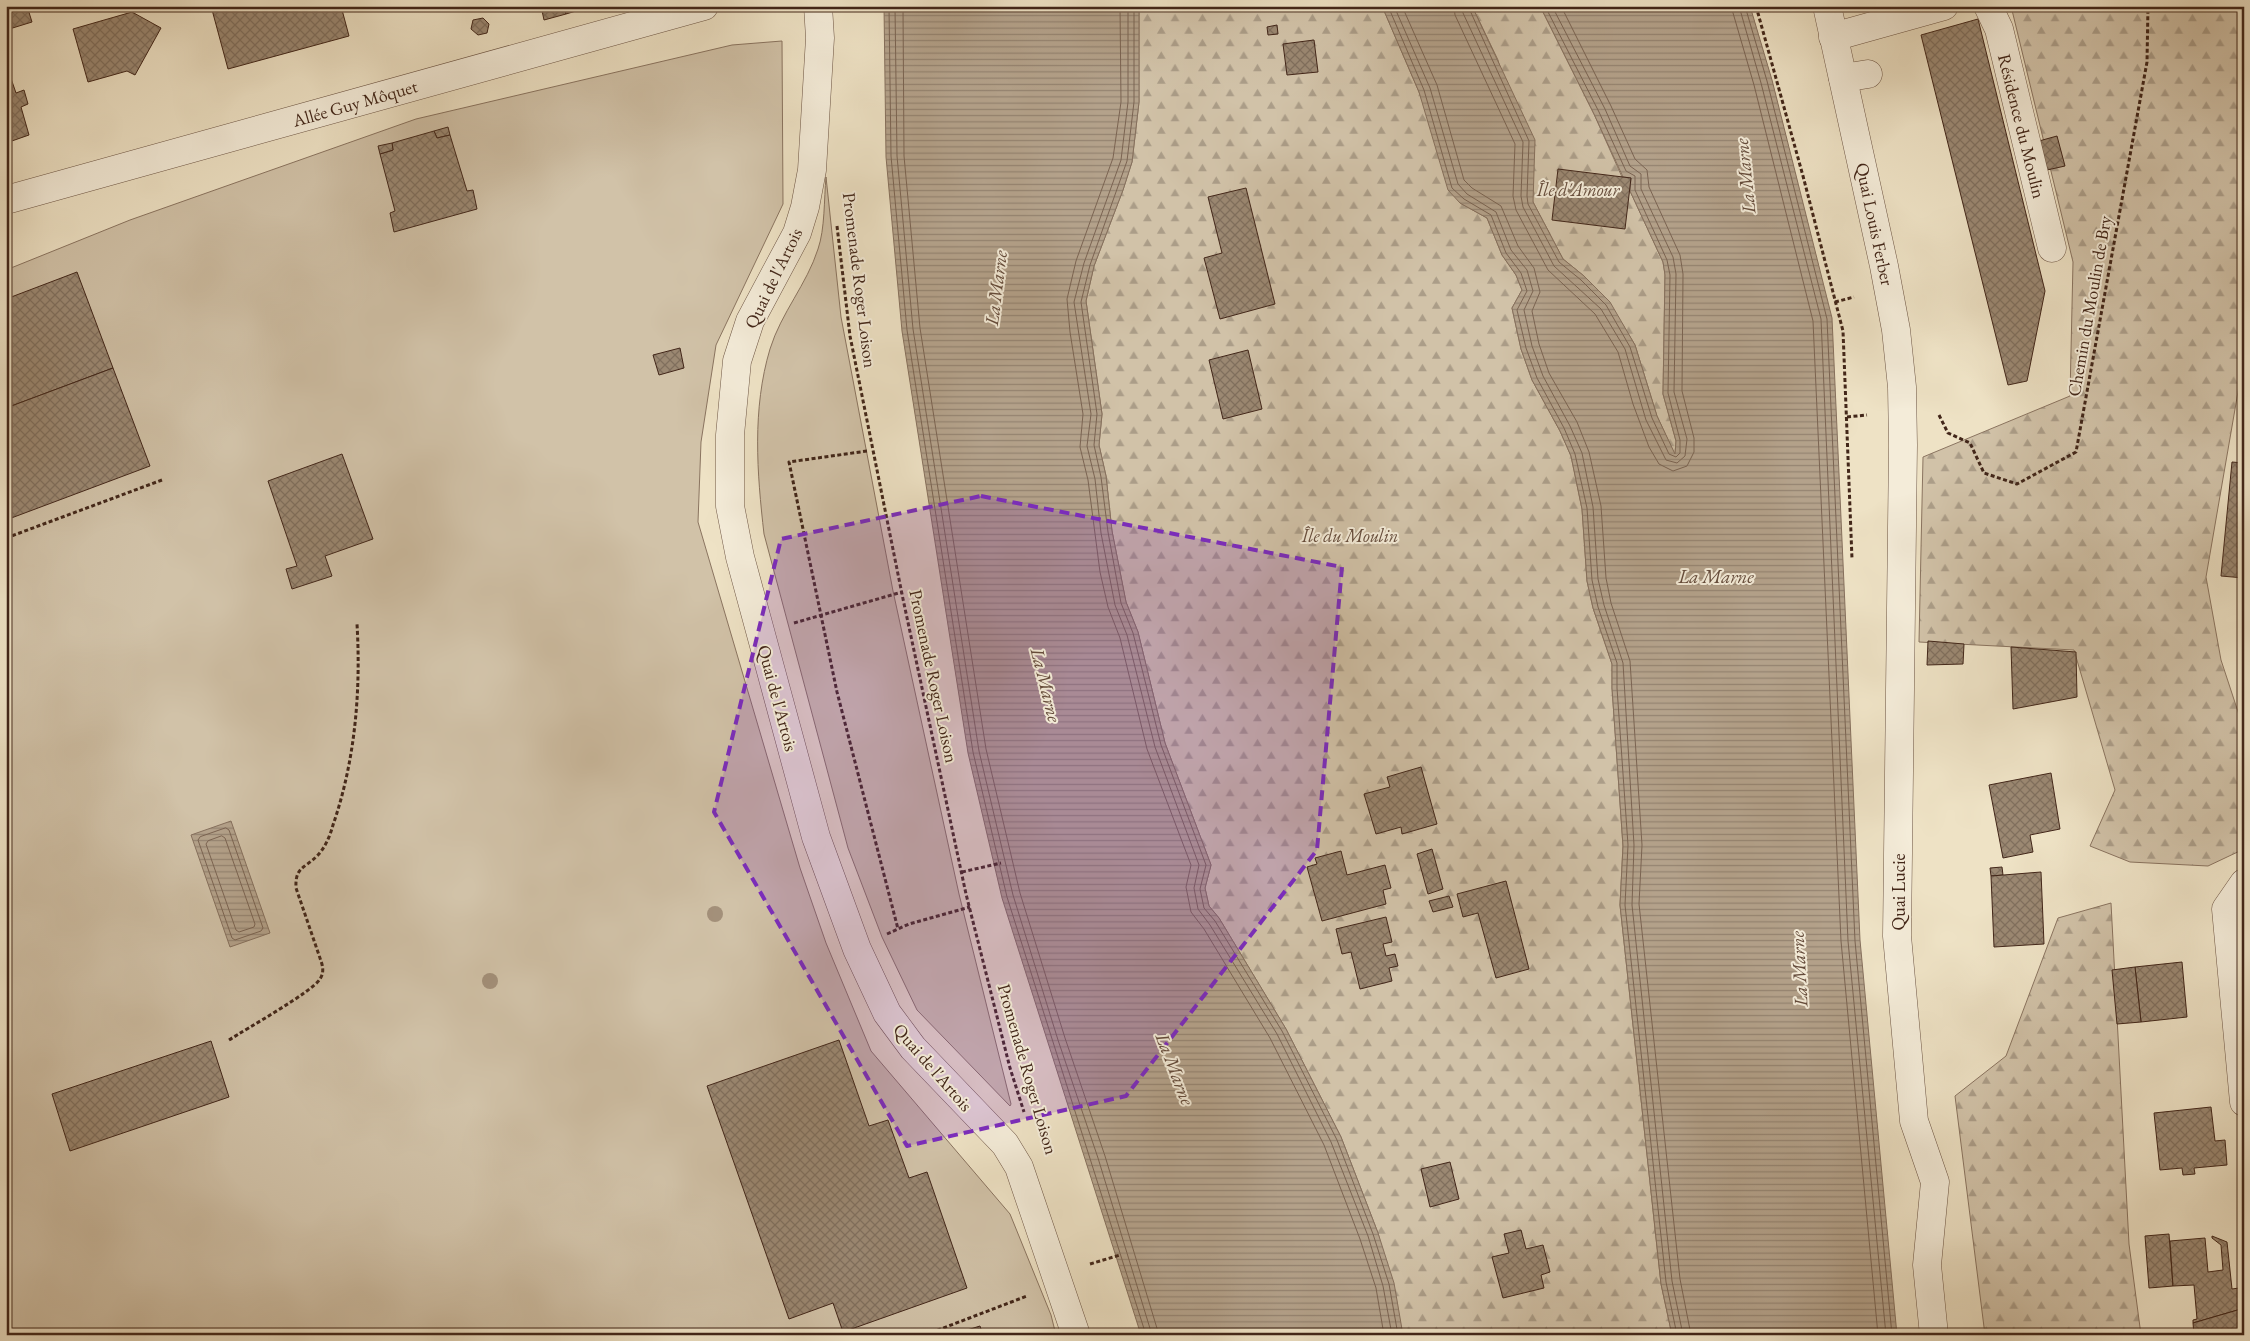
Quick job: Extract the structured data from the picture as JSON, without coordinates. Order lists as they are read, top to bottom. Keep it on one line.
{"streets":{"street":["Allée Guy Môquet","Résidence du Moulin","Quai Louis Ferber","Quai de l'Artois","Quai Lucie"],"path":["Promenade Roger Loison","Chemin du Moulin de Bry"]},"crossings":[["Quai Louis Ferber","Quai Lucie"]],"water":["La Marne"],"parks":["Île d'Amour","Île du Moulin"]}
